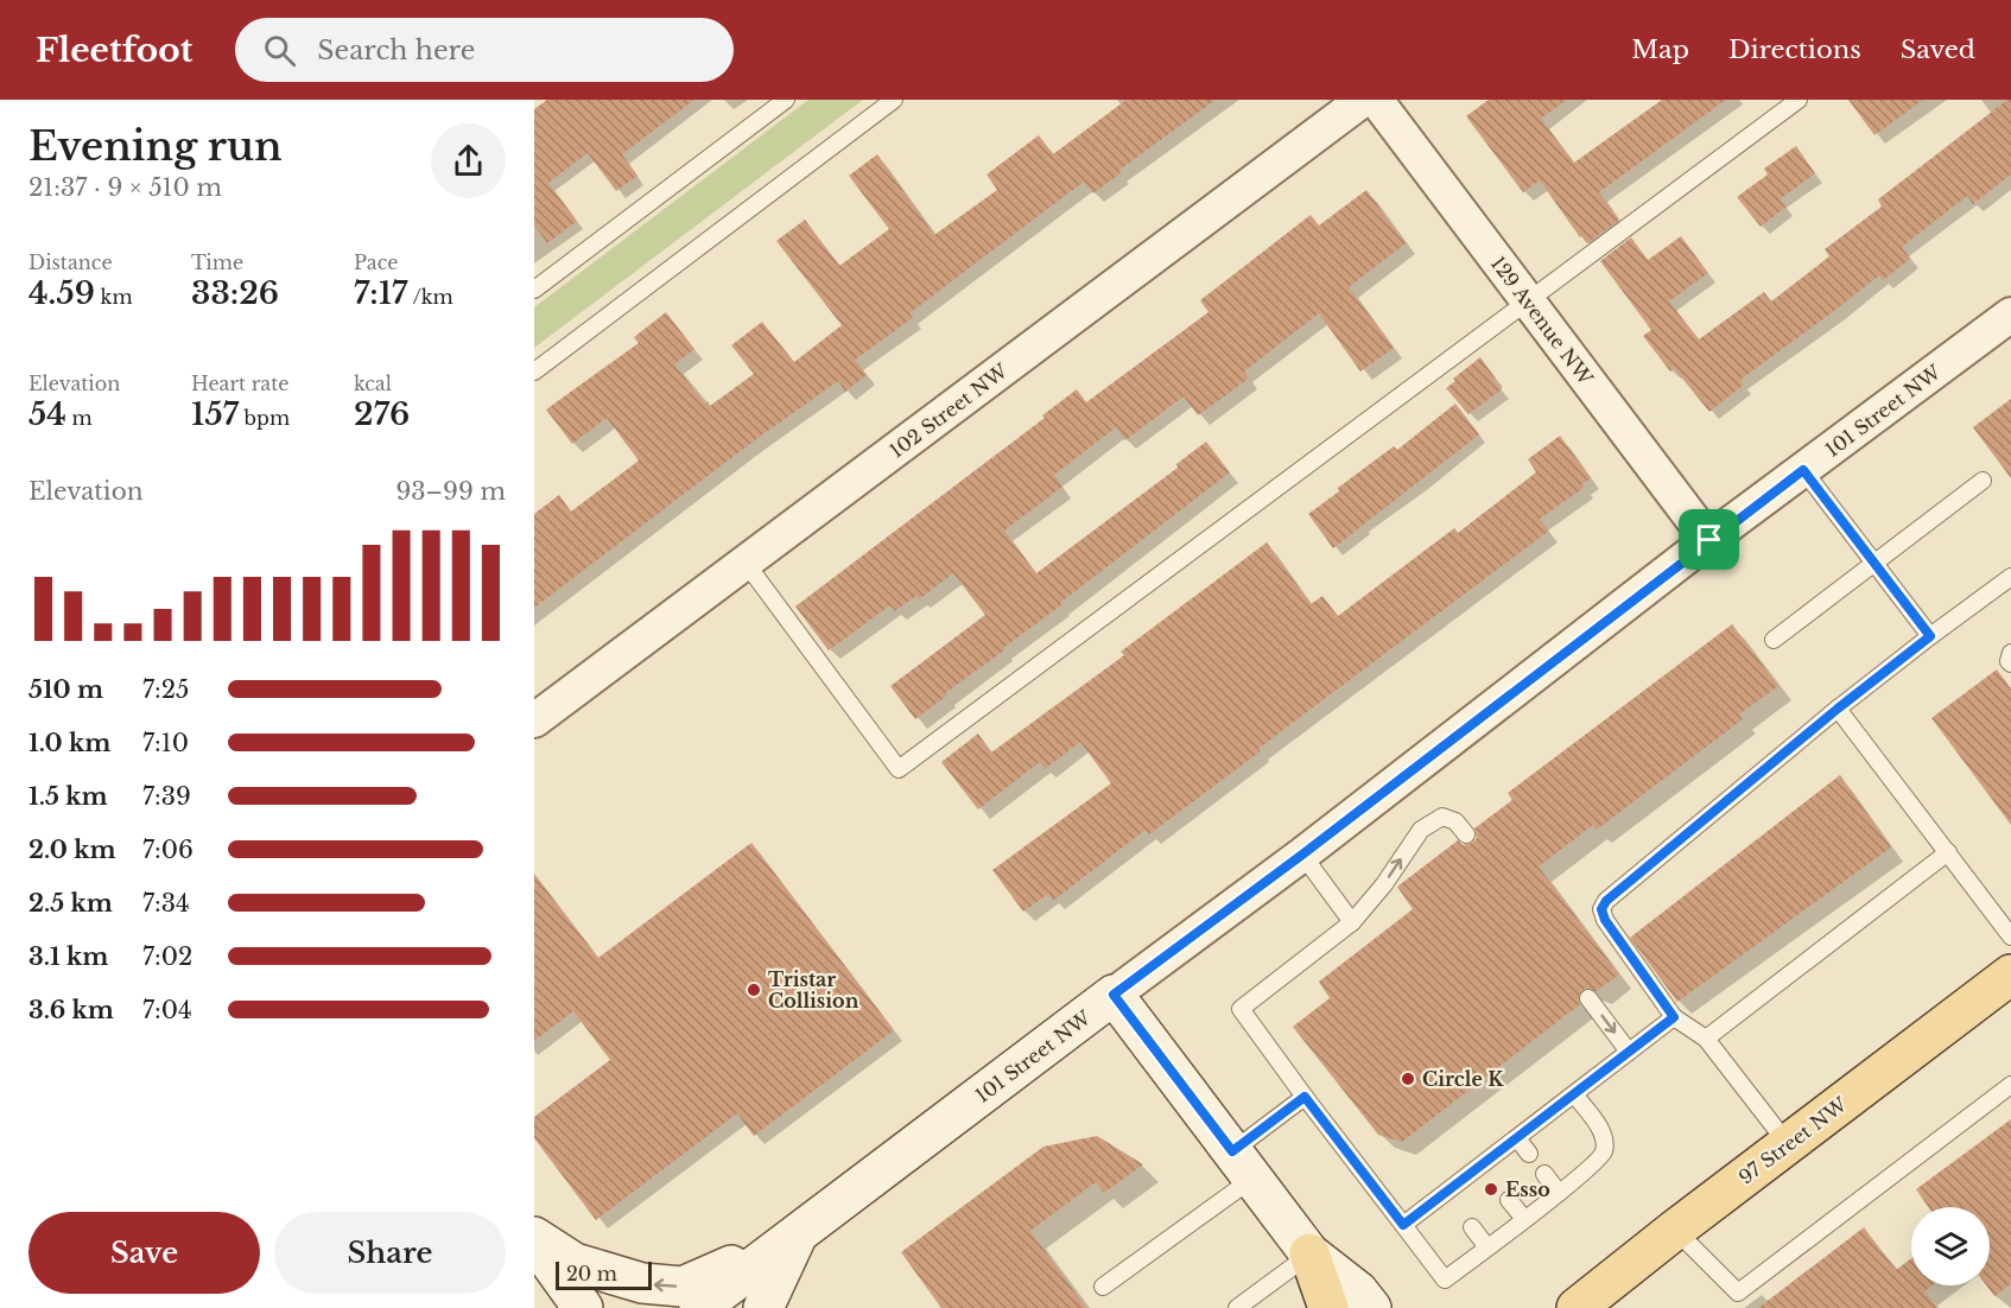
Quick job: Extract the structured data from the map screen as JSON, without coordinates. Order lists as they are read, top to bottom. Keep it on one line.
{"streets":{"main road":["97 Street NW"],"street":["129 Avenue NW","102 Street NW","101 Street NW"]},"crossings":[["129 Avenue NW","101 Street NW"]],"places":["Tristar Collision","Circle K","Esso"],"scale_bar":"20 m","page":{"header":"Fleetfoot","search":"Search here","nav":["Map","Directions","Saved"],"heading":["Evening run","21:37 · 9 × 510 m"],"stats":[["Distance","4.59 km"],["Time","33:26"],["Pace","7:17 /km"],["Elevation","54 m"],["Heart rate","157 bpm"],["kcal","276"]],"chart":["Elevation","93–99 m"],"list":[{"name":"510 m","note":"7:25"},{"name":"1.0 km","note":"7:10"},{"name":"1.5 km","note":"7:39"},{"name":"2.0 km","note":"7:06"},{"name":"2.5 km","note":"7:34"},{"name":"3.1 km","note":"7:02"},{"name":"3.6 km","note":"7:04"}],"buttons":["Save","Share"],"scale":"20 m"}}
